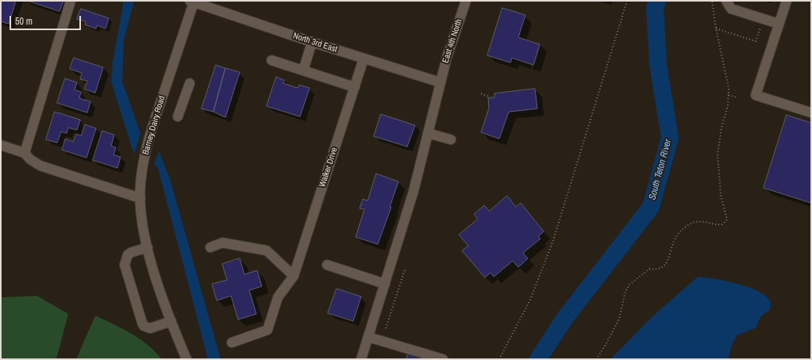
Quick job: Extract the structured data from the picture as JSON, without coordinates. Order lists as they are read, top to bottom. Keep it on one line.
{"streets":{"street":["East 4th North","North 3rd East","Barney Dairy Road","Walker Drive"]},"crossings":[["East 4th North","North 3rd East"],["North 3rd East","Barney Dairy Road"],["North 3rd East","Walker Drive"]],"water":["South Teton River"],"scale_bar":"50 m"}
